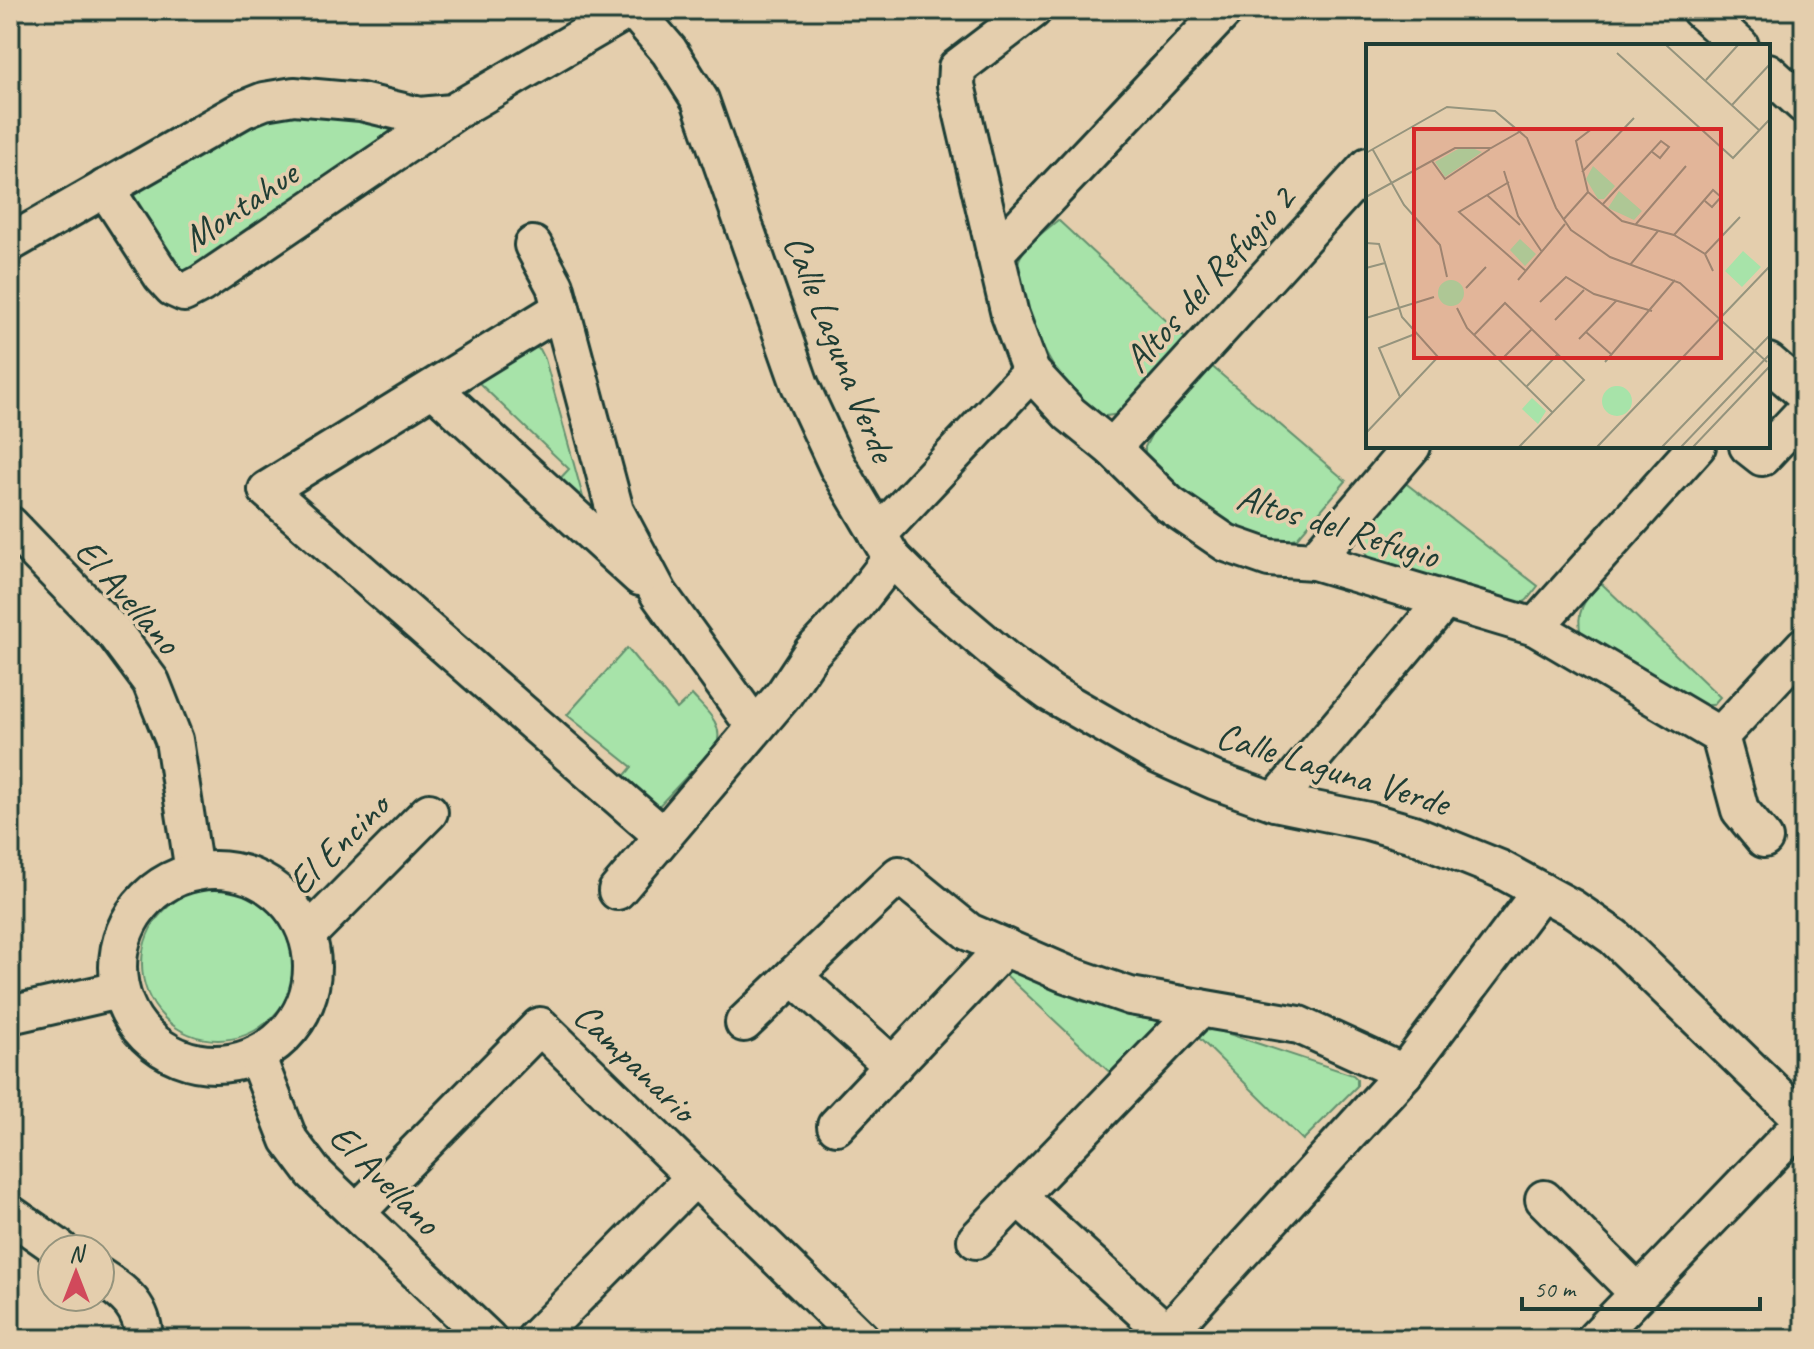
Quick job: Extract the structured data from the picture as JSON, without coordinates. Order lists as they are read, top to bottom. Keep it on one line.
{"streets":{"street":["Montahue","Altos del Refugio 2","Calle Laguna Verde","Altos del Refugio","El Avellano","El Encino","Campanario"]},"crossings":[["Montahue","Calle Laguna Verde"],["Altos del Refugio 2","Altos del Refugio"],["Calle Laguna Verde","Altos del Refugio"],["El Avellano","El Encino"],["El Avellano","Campanario"]],"scale_bar":"50 m","north":"top"}
